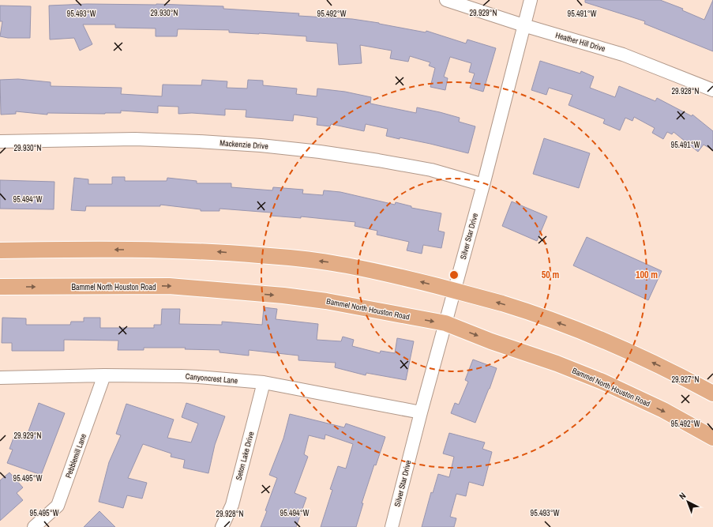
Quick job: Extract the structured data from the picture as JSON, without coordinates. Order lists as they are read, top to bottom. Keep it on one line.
{"streets":{"main road":["Bammel North Houston Road"],"street":["Heather Hill Drive","Mackenzie Drive","Silver Star Drive","Canyoncrest Lane","Pebblemill Lane","Seton Lake Drive"]},"crossings":[["Heather Hill Drive","Silver Star Drive"],["Mackenzie Drive","Silver Star Drive"],["Silver Star Drive","Bammel North Houston Road"],["Silver Star Drive","Canyoncrest Lane"],["Canyoncrest Lane","Pebblemill Lane"],["Canyoncrest Lane","Seton Lake Drive"]],"north":"top left","coordinates":["29.930°N","29.929°N","95.493°W","95.491°W","95.492°W","29.928°N","95.494°W","29.927°N","95.495°W"],"rings":["50 m","100 m"]}
